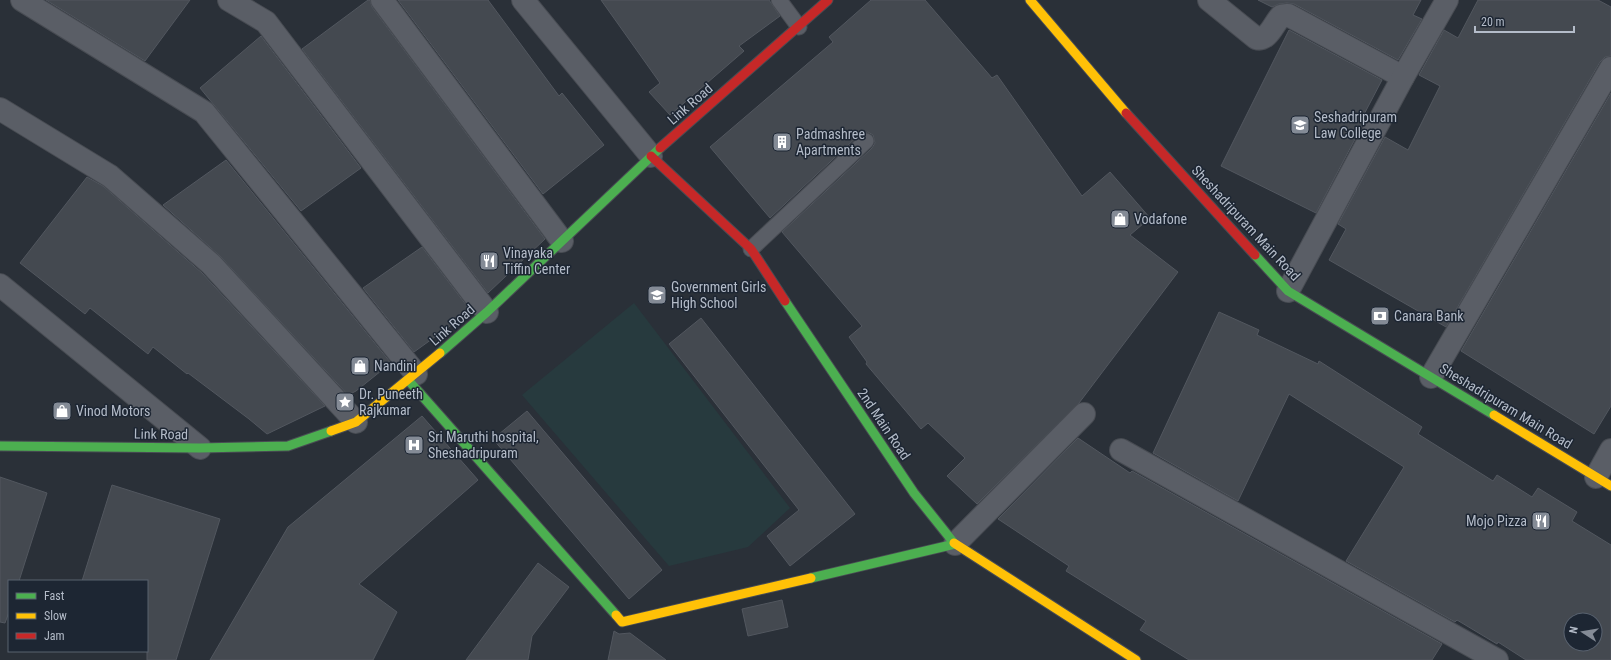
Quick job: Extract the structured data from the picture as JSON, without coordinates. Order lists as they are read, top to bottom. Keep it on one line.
{"streets":{"main road":["Link Road","Sheshadripuram Main Road","2nd Main Road"]},"crossings":[["Link Road","2nd Main Road"]],"places":{"school or university":["Seshadripuram Law College","Government Girls High School"],"building":["Padmashree Apartments"],"shop":["Vodafone","Nandini","Vinod Motors"],"restaurant":["Vinayaka Tiffin Center","Mojo Pizza"],"bank":["Canara Bank"],"place":["Dr. Puneeth Rajkumar"],"hospital":["Sri Maruthi hospital, Sheshadripuram"]},"legend":["Fast","Slow","Jam"],"scale_bar":"20 m","north":"left"}
